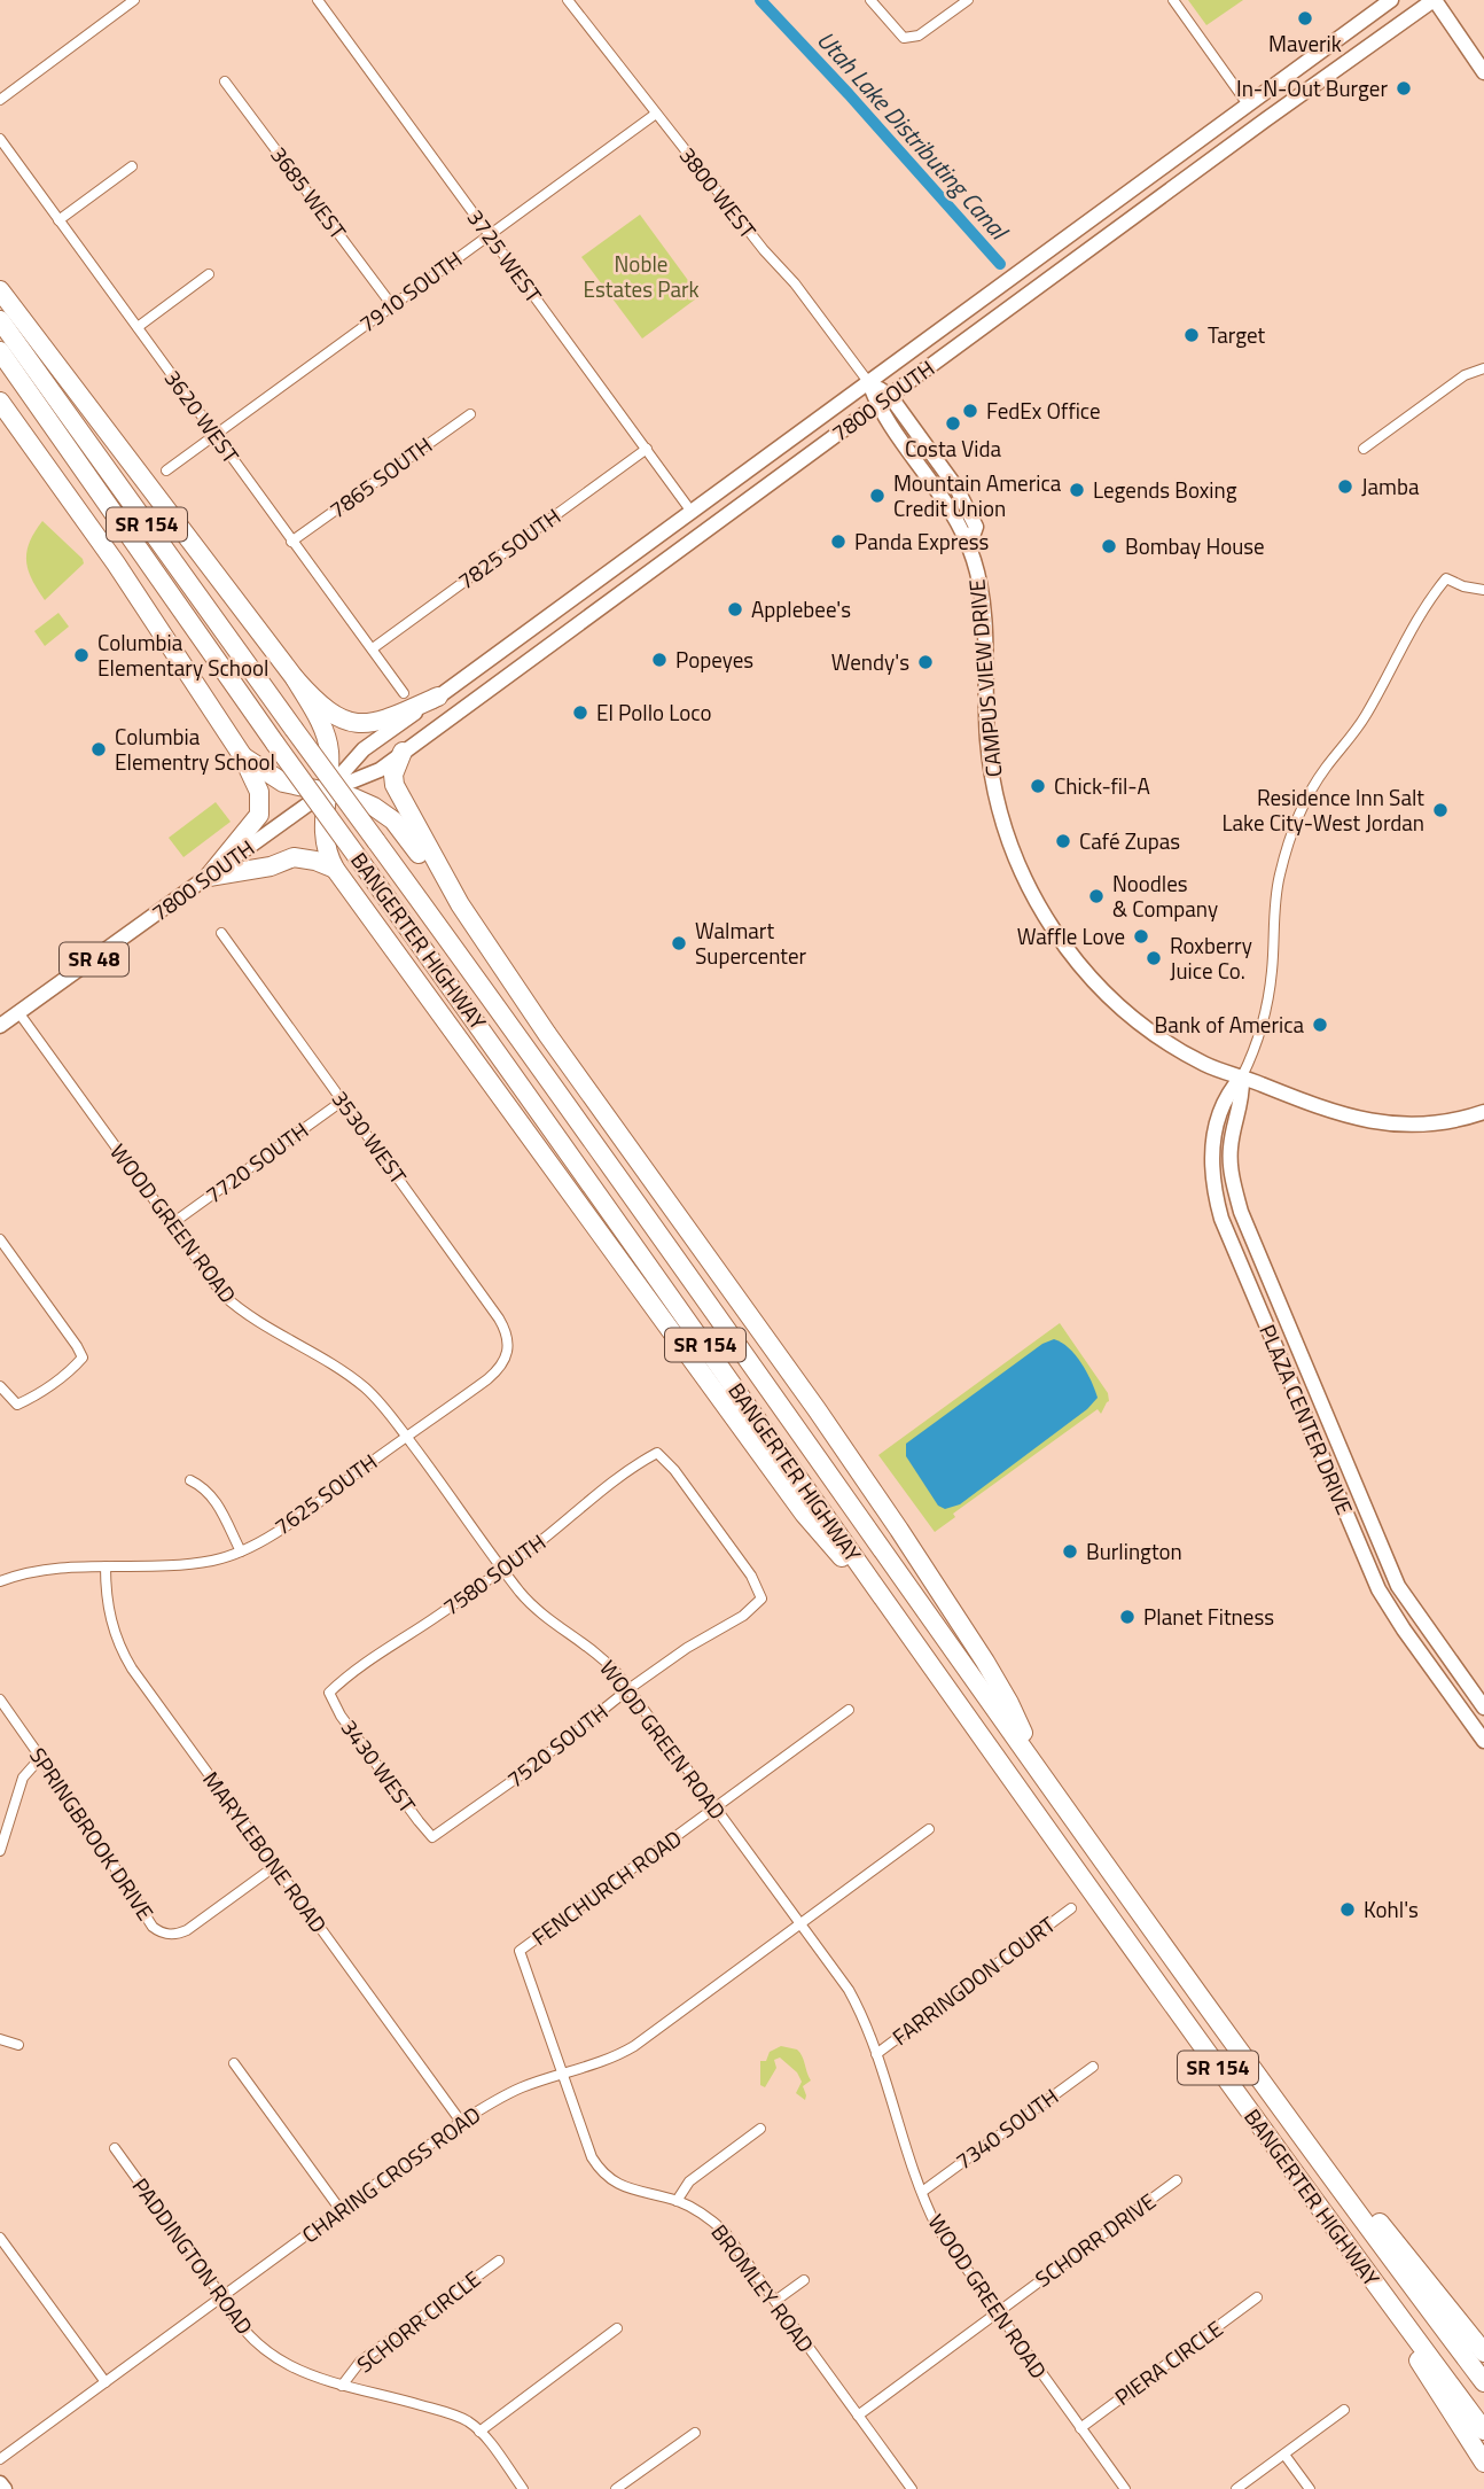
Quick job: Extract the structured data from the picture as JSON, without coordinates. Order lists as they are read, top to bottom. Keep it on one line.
{"streets":{"highway":["SR 154","BANGERTER HIGHWAY"],"main road":["7800 SOUTH","CAMPUS VIEW DRIVE","SR 48","PLAZA CENTER DRIVE"],"street":["3685 WEST","3800 WEST","3725 WEST","7910 SOUTH","3620 WEST","7865 SOUTH","7825 SOUTH","3530 WEST","7720 SOUTH","WOOD GREEN ROAD","7625 SOUTH","7580 SOUTH","7520 SOUTH","3430 WEST","SPRINGBROOK DRIVE","MARYLEBONE ROAD","FENCHURCH ROAD","FARRINGDON COURT","7340 SOUTH","CHARING CROSS ROAD","SCHORR DRIVE","PADDINGTON ROAD","BROMLEY ROAD","SCHORR CIRCLE","PIERA CIRCLE"]},"crossings":[["3685 WEST","7910 SOUTH"],["3800 WEST","7910 SOUTH"],["3800 WEST","7800 SOUTH"],["3800 WEST","CAMPUS VIEW DRIVE"],["3725 WEST","7910 SOUTH"],["3725 WEST","7800 SOUTH"],["3725 WEST","7825 SOUTH"],["7910 SOUTH","3620 WEST"],["7800 SOUTH","CAMPUS VIEW DRIVE"],["7800 SOUTH","WOOD GREEN ROAD"],["3620 WEST","7865 SOUTH"],["3620 WEST","7825 SOUTH"],["CAMPUS VIEW DRIVE","PLAZA CENTER DRIVE"],["3530 WEST","7720 SOUTH"],["3530 WEST","7625 SOUTH"],["7720 SOUTH","WOOD GREEN ROAD"],["WOOD GREEN ROAD","7625 SOUTH"],["WOOD GREEN ROAD","7580 SOUTH"],["WOOD GREEN ROAD","7520 SOUTH"],["WOOD GREEN ROAD","FENCHURCH ROAD"],["WOOD GREEN ROAD","FARRINGDON COURT"],["WOOD GREEN ROAD","7340 SOUTH"],["WOOD GREEN ROAD","CHARING CROSS ROAD"],["WOOD GREEN ROAD","SCHORR DRIVE"],["WOOD GREEN ROAD","PIERA CIRCLE"],["7625 SOUTH","MARYLEBONE ROAD"],["7580 SOUTH","7520 SOUTH"],["7580 SOUTH","3430 WEST"],["7520 SOUTH","3430 WEST"],["SPRINGBROOK DRIVE","MARYLEBONE ROAD"],["MARYLEBONE ROAD","CHARING CROSS ROAD"],["FENCHURCH ROAD","BROMLEY ROAD"],["CHARING CROSS ROAD","PADDINGTON ROAD"],["CHARING CROSS ROAD","BROMLEY ROAD"],["SCHORR DRIVE","BROMLEY ROAD"],["PADDINGTON ROAD","SCHORR CIRCLE"]],"water":["Utah Lake Distributing Canal"],"parks":["Noble Estates Park"],"places":["Maverik","In-N-Out Burger","Target","FedEx Office","Costa Vida","Jamba","Legends Boxing","Mountain America Credit Union","Panda Express","Bombay House","Applebee's","Columbia Elementary School","Popeyes","Wendy's","El Pollo Loco","Columbia Elementry School","Chick-fil-A","Residence Inn Salt Lake City-West Jordan","Café Zupas","Noodles & Company","Waffle Love","Walmart Supercenter","Roxberry Juice Co.","Bank of America","Burlington","Planet Fitness","Kohl's"]}
